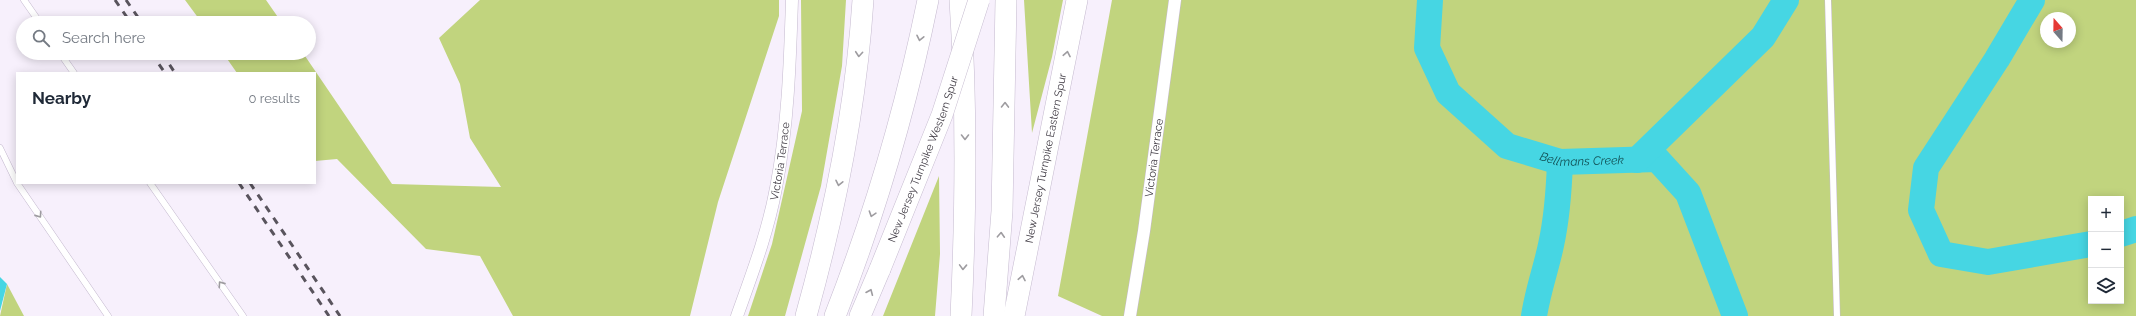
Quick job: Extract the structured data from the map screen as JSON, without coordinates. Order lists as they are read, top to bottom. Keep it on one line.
{"streets":{"highway":["New Jersey Turnpike Eastern Spur","New Jersey Turnpike Western Spur"],"street":["Victoria Terrace"]},"water":["Bellmans Creek"],"north":"top","page":{"search":"Search here","heading":["Nearby","0 results"],"map_buttons":["+","−"]}}
